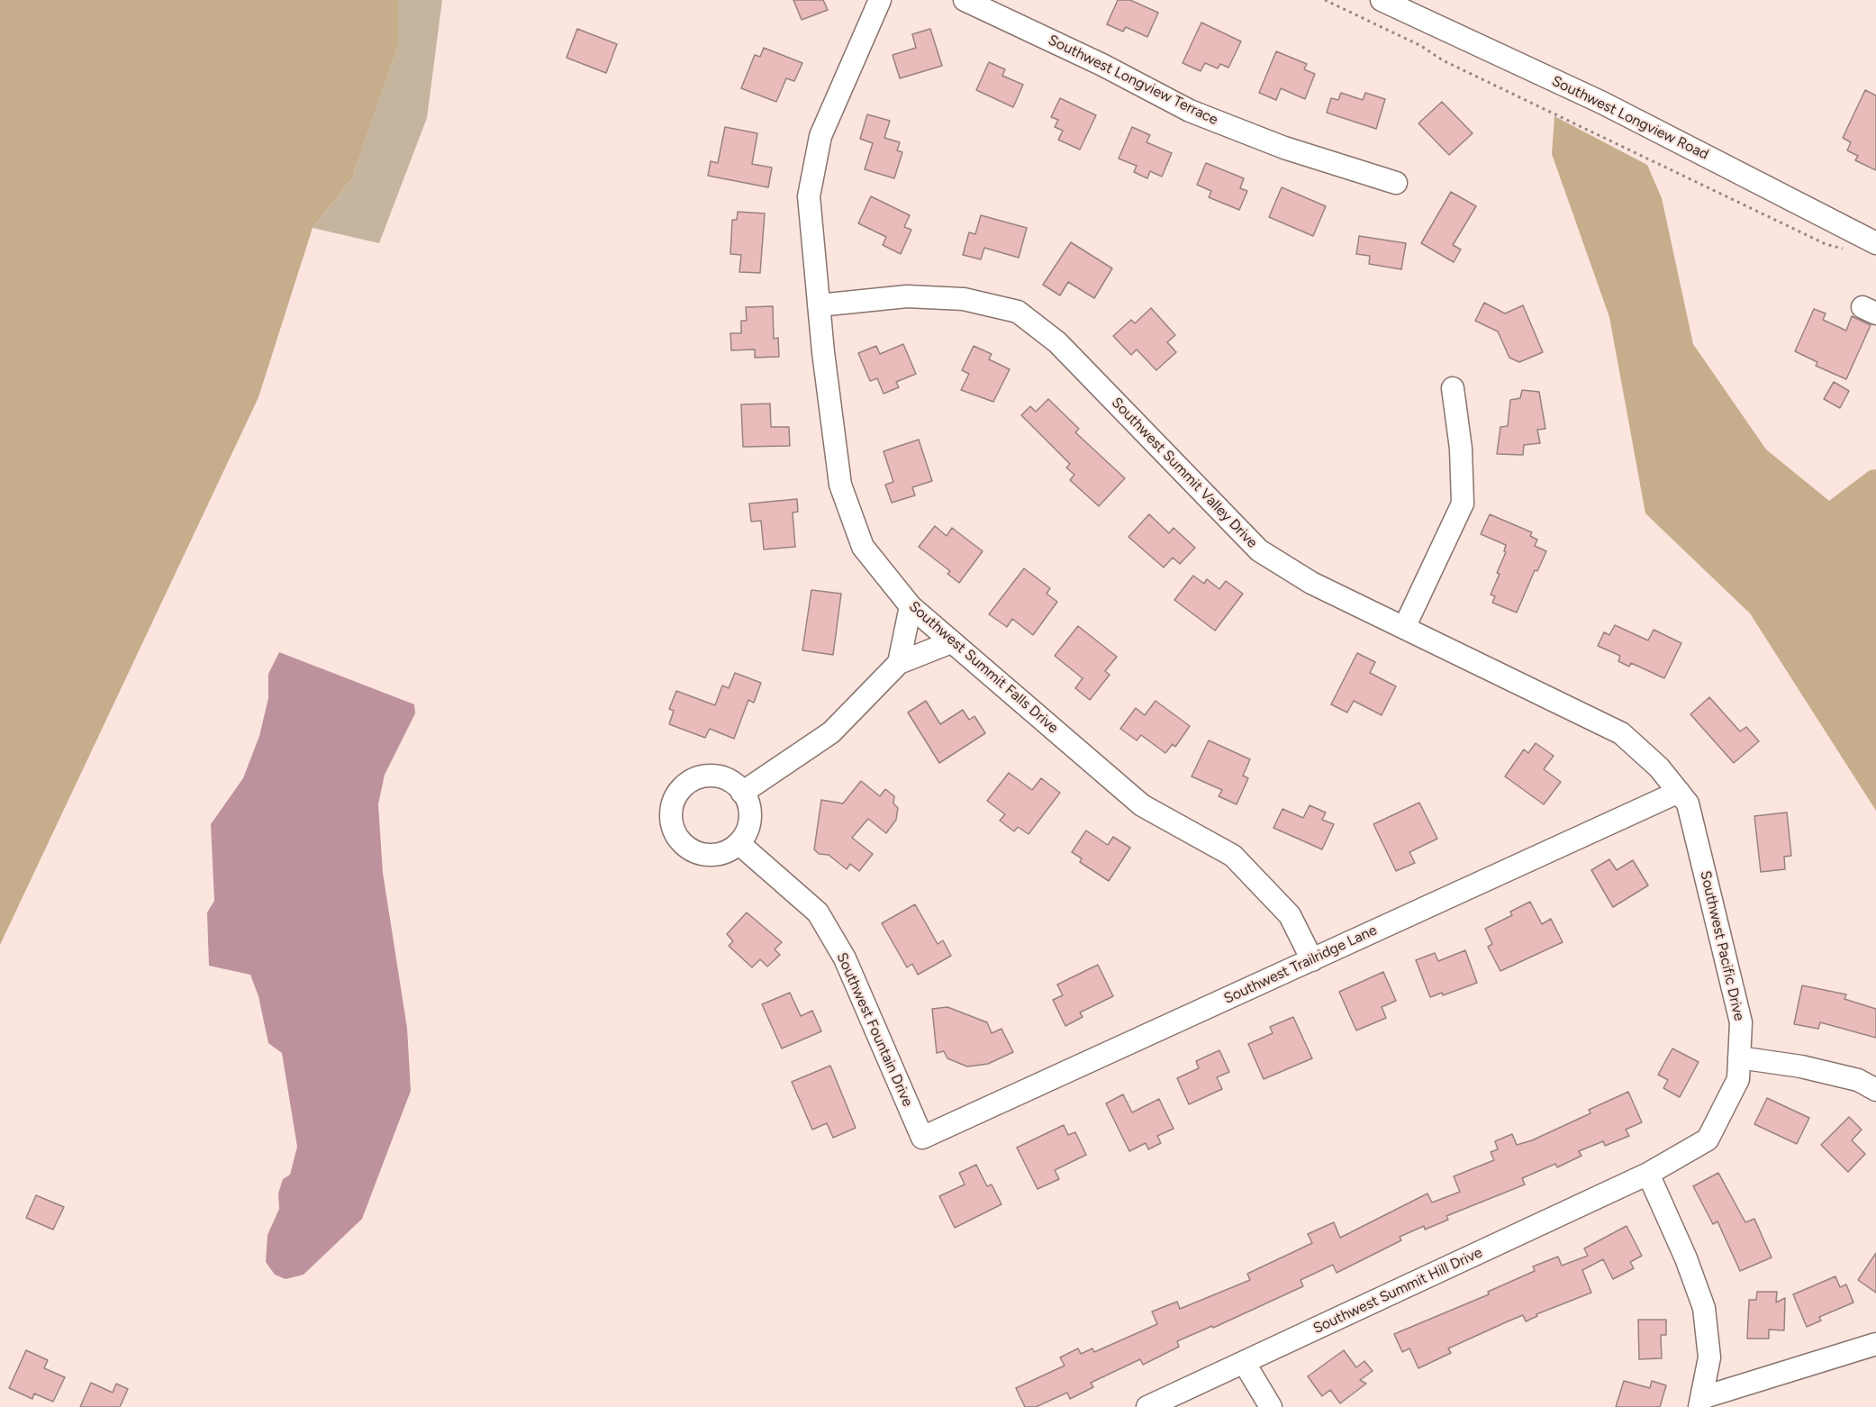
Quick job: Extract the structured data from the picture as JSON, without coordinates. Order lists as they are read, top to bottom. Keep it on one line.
{"streets":{"street":["Southwest Longview Terrace","Southwest Longview Road","Southwest Summit Valley Drive","Southwest Summit Falls Drive","Southwest Pacific Drive","Southwest Trailridge Lane","Southwest Fountain Drive","Southwest Summit Hill Drive"]},"crossings":[["Southwest Summit Valley Drive","Southwest Summit Falls Drive"],["Southwest Summit Valley Drive","Southwest Pacific Drive"],["Southwest Summit Valley Drive","Southwest Trailridge Lane"],["Southwest Summit Falls Drive","Southwest Trailridge Lane"],["Southwest Pacific Drive","Southwest Trailridge Lane"],["Southwest Pacific Drive","Southwest Summit Hill Drive"],["Southwest Trailridge Lane","Southwest Fountain Drive"]]}
